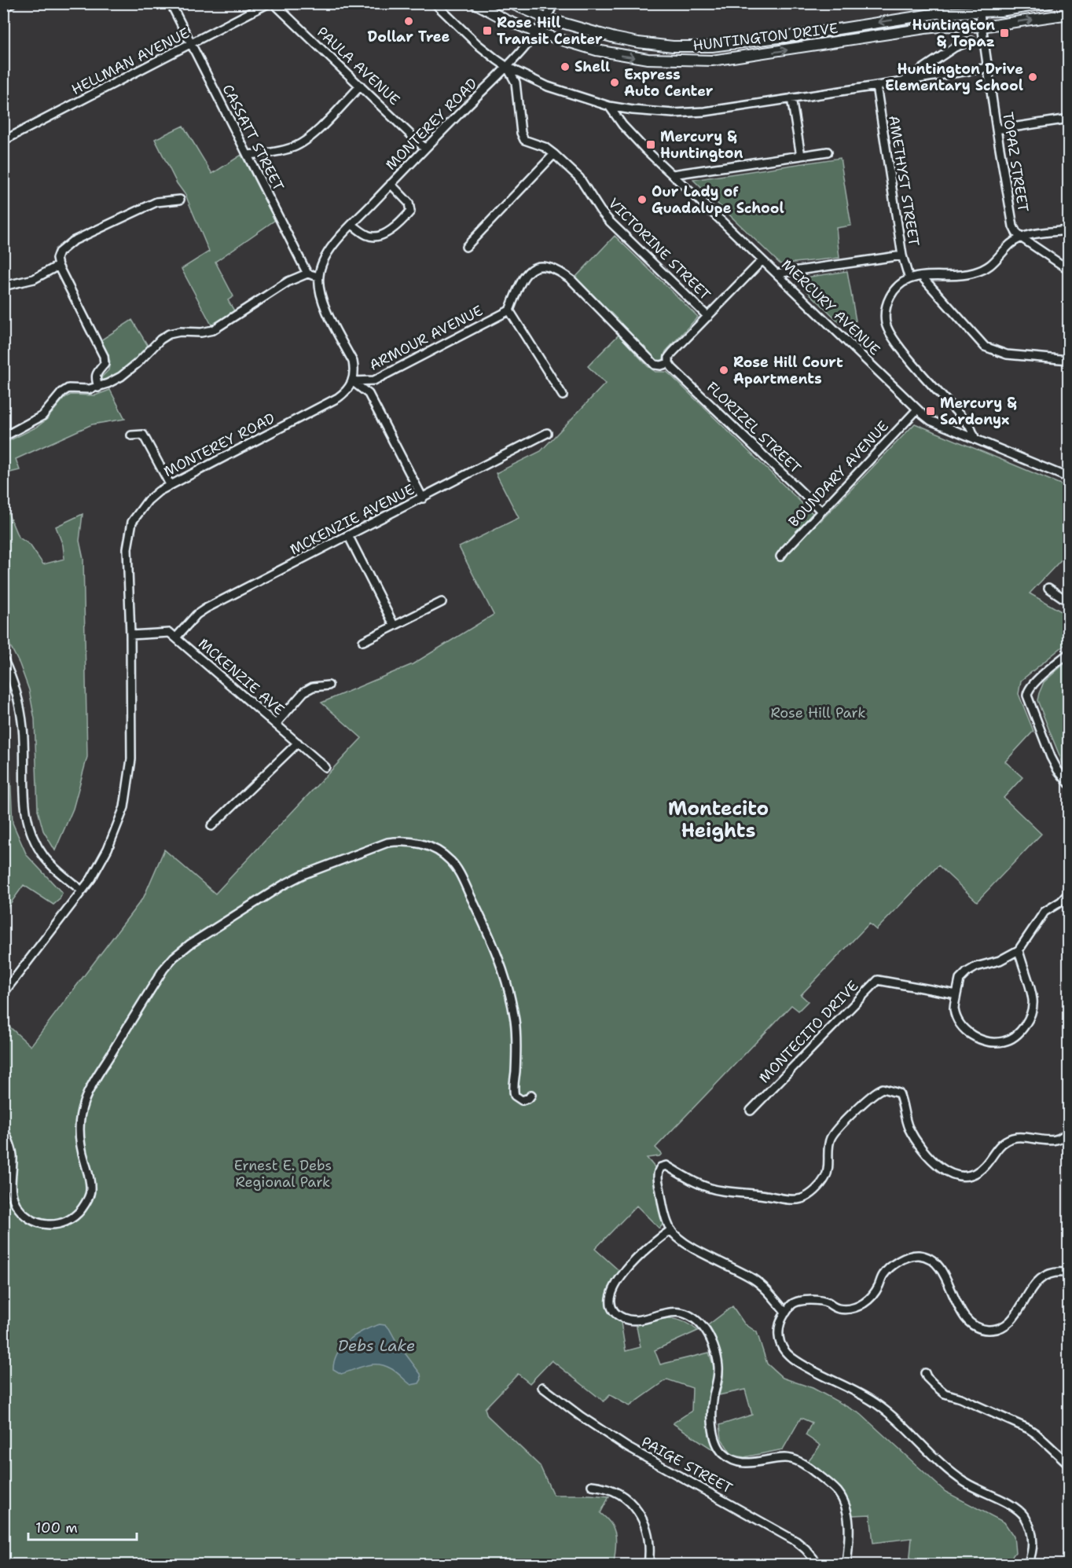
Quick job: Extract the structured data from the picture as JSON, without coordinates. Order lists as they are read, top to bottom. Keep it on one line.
{"streets":{"main road":["HUNTINGTON DRIVE"],"street":["HELLMAN AVENUE","PAULA AVENUE","MONTEREY ROAD","CASSATT STREET","TOPAZ STREET","AMETHYST STREET","VICTORINE STREET","MERCURY AVENUE","ARMOUR AVENUE","FLORIZEL STREET","BOUNDARY AVENUE","MCKENZIE AVENUE","MCKENZIE AVE","MONTECITO DRIVE","PAIGE STREET"]},"crossings":[["HUNTINGTON DRIVE","MONTEREY ROAD"],["HUNTINGTON DRIVE","TOPAZ STREET"],["HELLMAN AVENUE","CASSATT STREET"],["PAULA AVENUE","MONTEREY ROAD"],["MONTEREY ROAD","VICTORINE STREET"],["MONTEREY ROAD","ARMOUR AVENUE"],["MONTEREY ROAD","MCKENZIE AVE"],["MERCURY AVENUE","BOUNDARY AVENUE"],["FLORIZEL STREET","BOUNDARY AVENUE"],["MCKENZIE AVENUE","MCKENZIE AVE"]],"districts":["Montecito Heights"],"water":["Debs Lake"],"parks":["Rose Hill Park","Ernest E. Debs Regional Park"],"places":{"other":["Dollar Tree","Shell","Huntington Drive Elementary School","Express Auto Center","Our Lady of Guadalupe School","Rose Hill Court Apartments"],"transit":["Rose Hill Transit Center","Huntington & Topaz","Mercury & Huntington","Mercury & Sardonyx"]},"scale_bar":"100 m"}
